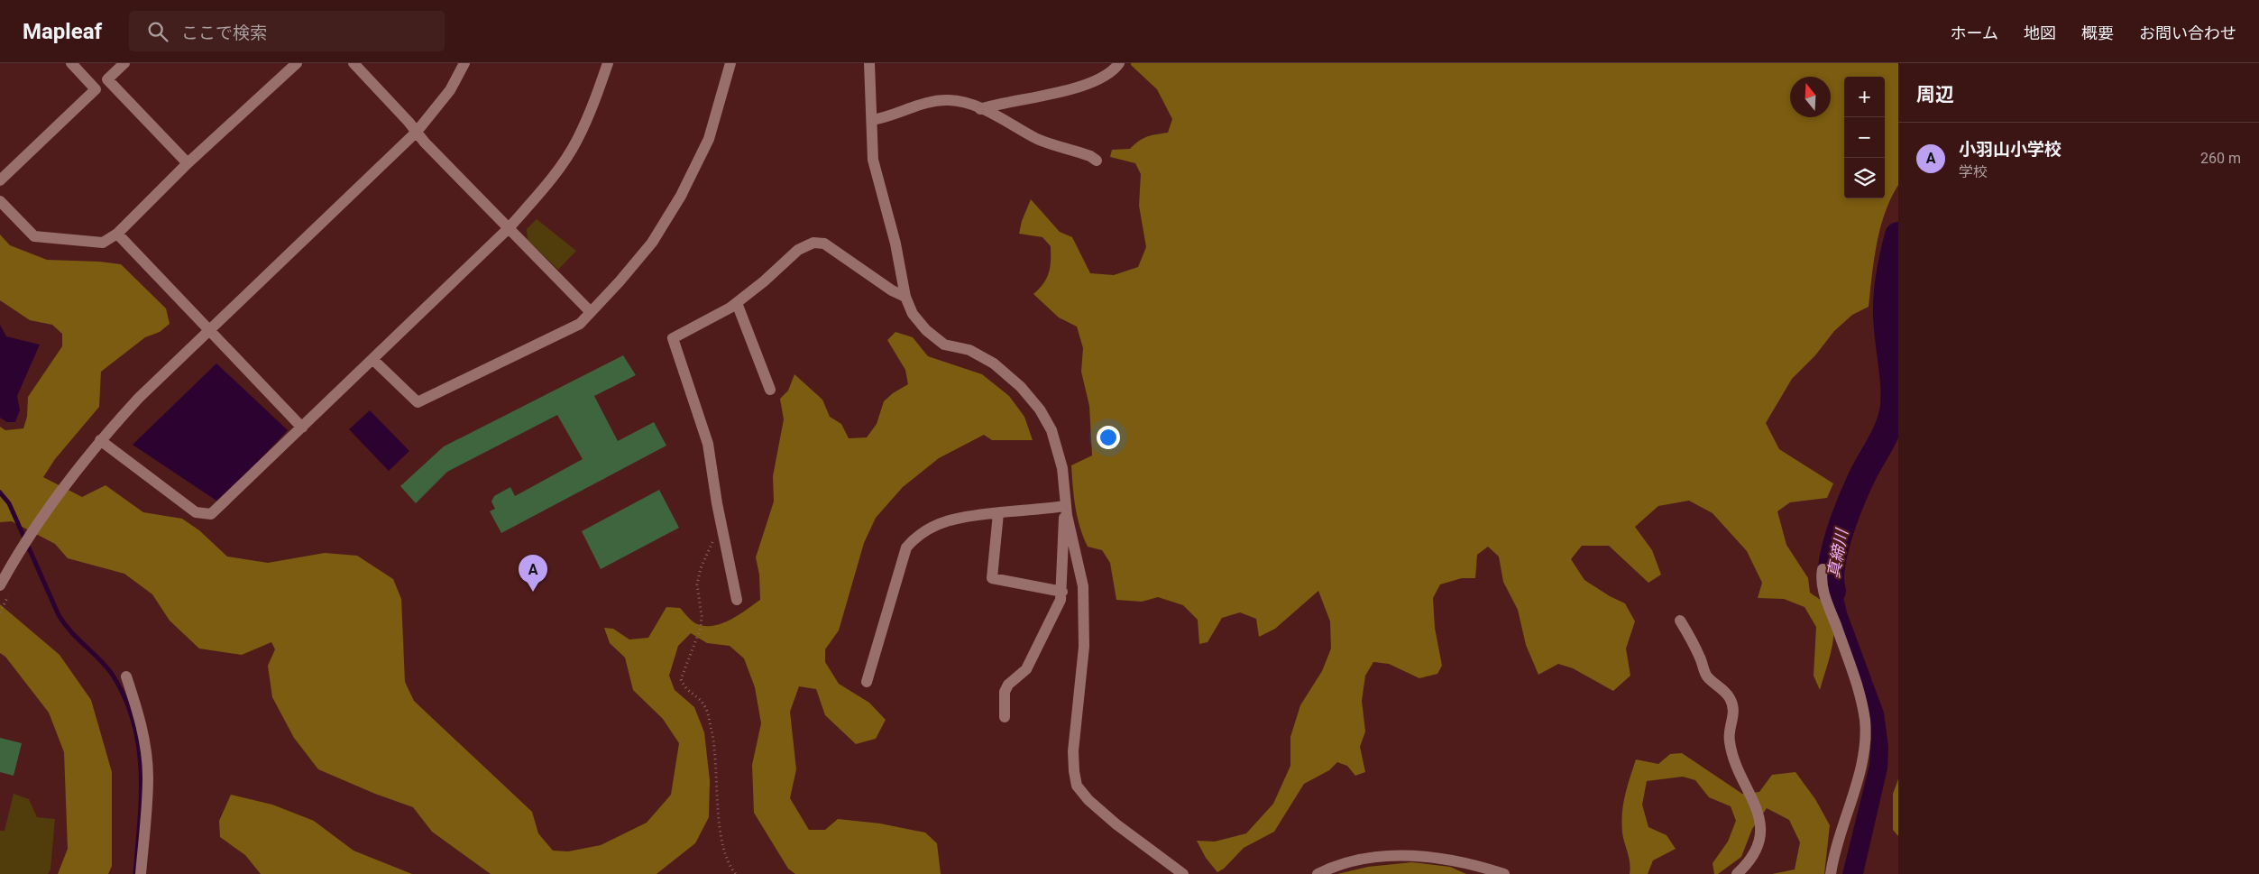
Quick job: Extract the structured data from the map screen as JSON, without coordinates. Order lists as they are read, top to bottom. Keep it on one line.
{"water":["真締川"],"north":"top","page":{"header":"Mapleaf","search":"ここで検索","nav":["ホーム","地図","概要","お問い合わせ"],"heading":"周辺","map_buttons":["+","−"],"list":[{"mark":"A","name":"小羽山小学校","note":"学校","value":"260 m"}],"pins":"A"}}
